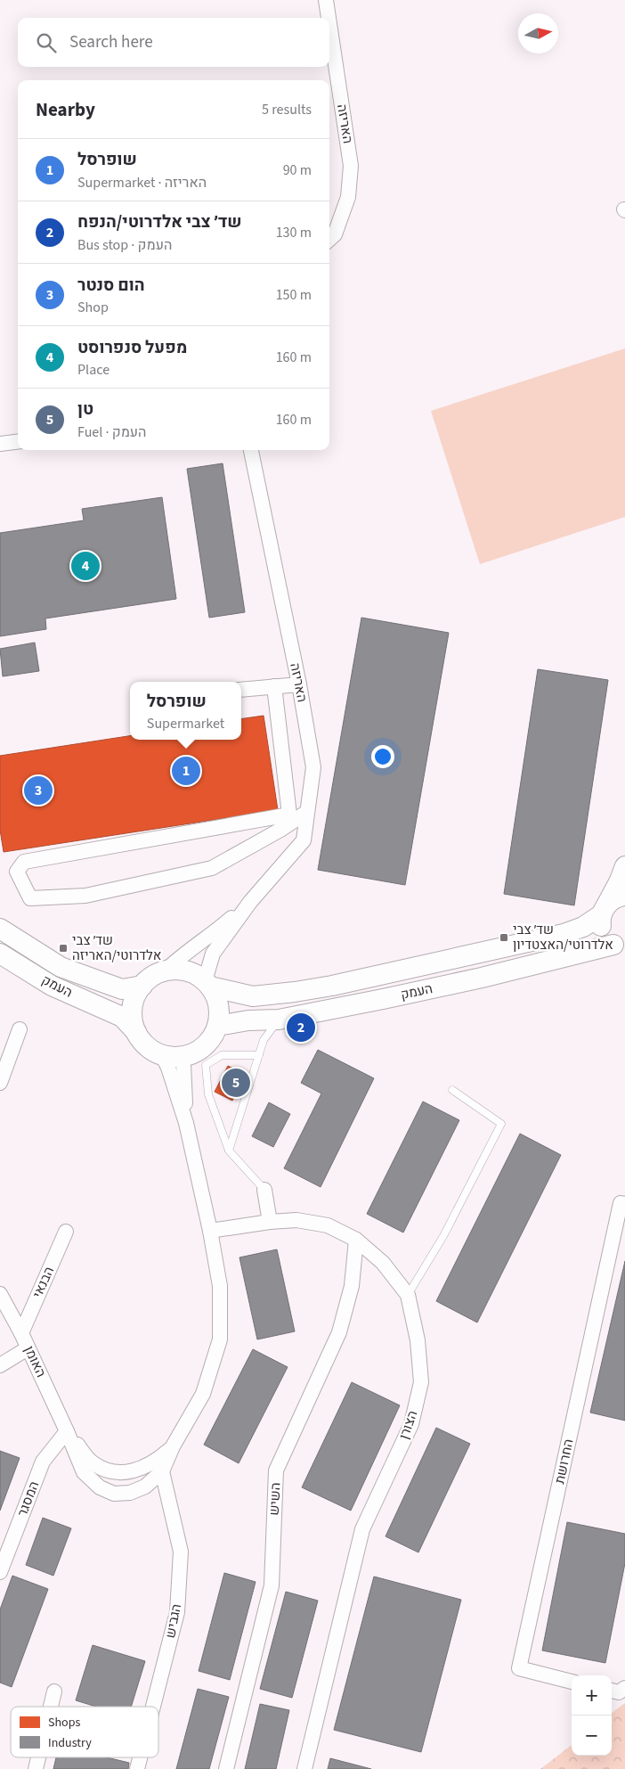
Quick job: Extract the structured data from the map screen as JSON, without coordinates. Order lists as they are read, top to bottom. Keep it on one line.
{"streets":{"main road":["העמק"],"street":["האריזה","הבנאי","האומן","הצורן","החרושת","המסגר","השיש","הגביש"]},"crossings":[["האריזה","העמק"],["הבנאי","האומן"],["האומן","המסגר"],["הצורן","השיש"]],"places":{"transit":["שד׳ צבי אלדרוטי/האצטדיון","שד׳ צבי אלדרוטי/האריזה"]},"legend":["Shops","Industry"],"north":"right","page":{"search":"Search here","heading":["Nearby","5 results"],"list":[{"mark":"1","name":"שופרסל","note":"Supermarket · האריזה","value":"90 m"},{"mark":"2","name":"שד׳ צבי אלדרוטי/הנפח","note":"Bus stop · העמק","value":"130 m"},{"mark":"3","name":"הום סנטר","note":"Shop","value":"150 m"},{"mark":"4","name":"מפעל סנפרוסט","note":"Place","value":"160 m"},{"mark":"5","name":"טן","note":"Fuel · העמק","value":"160 m"}],"pins":["4","1","3","2","5"],"popup":["שופרסל","Supermarket"],"map_buttons":["+","−"]}}
